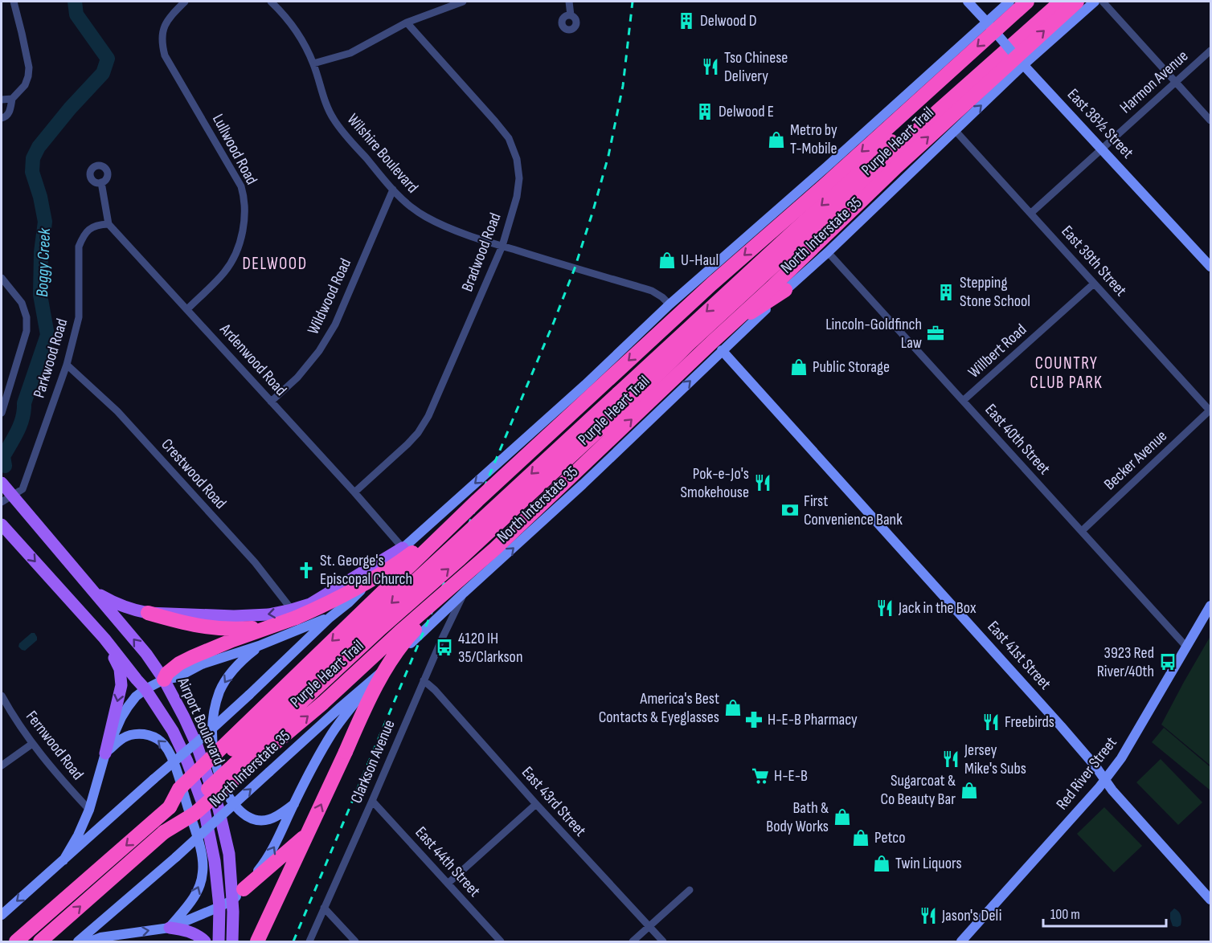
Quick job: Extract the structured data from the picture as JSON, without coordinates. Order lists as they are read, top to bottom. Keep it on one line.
{"streets":{"highway":["Purple Heart Trail"],"main road":["East 38½ Street","North Interstate 35","East 41st Street","Airport Boulevard","Red River Street"],"street":["Harmon Avenue","Lullwood Road","Wilshire Boulevard","Bradwood Road","East 39th Street","Wildwood Road","Willbert Road","Parkwood Road","Ardenwood Road","East 40th Street","Becker Avenue","Crestwood Road","Fernwood Road","Clarkson Avenue","East 43rd Street","East 44th Street"]},"crossings":[["Harmon Avenue","East 38½ Street"],["Harmon Avenue","East 39th Street"],["East 38½ Street","North Interstate 35"],["Lullwood Road","Ardenwood Road"],["Wilshire Boulevard","Bradwood Road"],["Wilshire Boulevard","Wildwood Road"],["North Interstate 35","East 39th Street"],["North Interstate 35","East 40th Street"],["North Interstate 35","East 41st Street"],["North Interstate 35","Clarkson Avenue"],["Bradwood Road","Ardenwood Road"],["East 39th Street","Willbert Road"],["East 39th Street","Becker Avenue"],["Wildwood Road","Ardenwood Road"],["Willbert Road","East 40th Street"],["Parkwood Road","Ardenwood Road"],["Parkwood Road","Crestwood Road"],["Parkwood Road","Airport Boulevard"],["East 40th Street","Becker Avenue"],["East 40th Street","Red River Street"],["East 41st Street","Red River Street"],["Clarkson Avenue","East 43rd Street"],["Clarkson Avenue","East 44th Street"]],"districts":["DELWOOD","COUNTRY CLUB PARK"],"water":["Boggy Creek"],"places":{"building":["Delwood D","Delwood E","Stepping Stone School"],"restaurant":["Tso Chinese Delivery","Pok-e-Jo's Smokehouse","Jack in the Box","Freebirds","Jersey Mike's Subs","Jason's Deli"],"shop":["Metro by T-Mobile","U-Haul","Public Storage","America's Best Contacts & Eyeglasses","Sugarcoat & Co Beauty Bar","Bath & Body Works","Petco","Twin Liquors"],"office":["Lincoln-Goldfinch Law"],"bank":["First Convenience Bank"],"church":["St. George's Episcopal Church"],"bus stop":["4120 IH 35/Clarkson","3923 Red River/40th"],"pharmacy":["H-E-B Pharmacy"],"supermarket":["H-E-B"]},"scale_bar":"100 m"}
